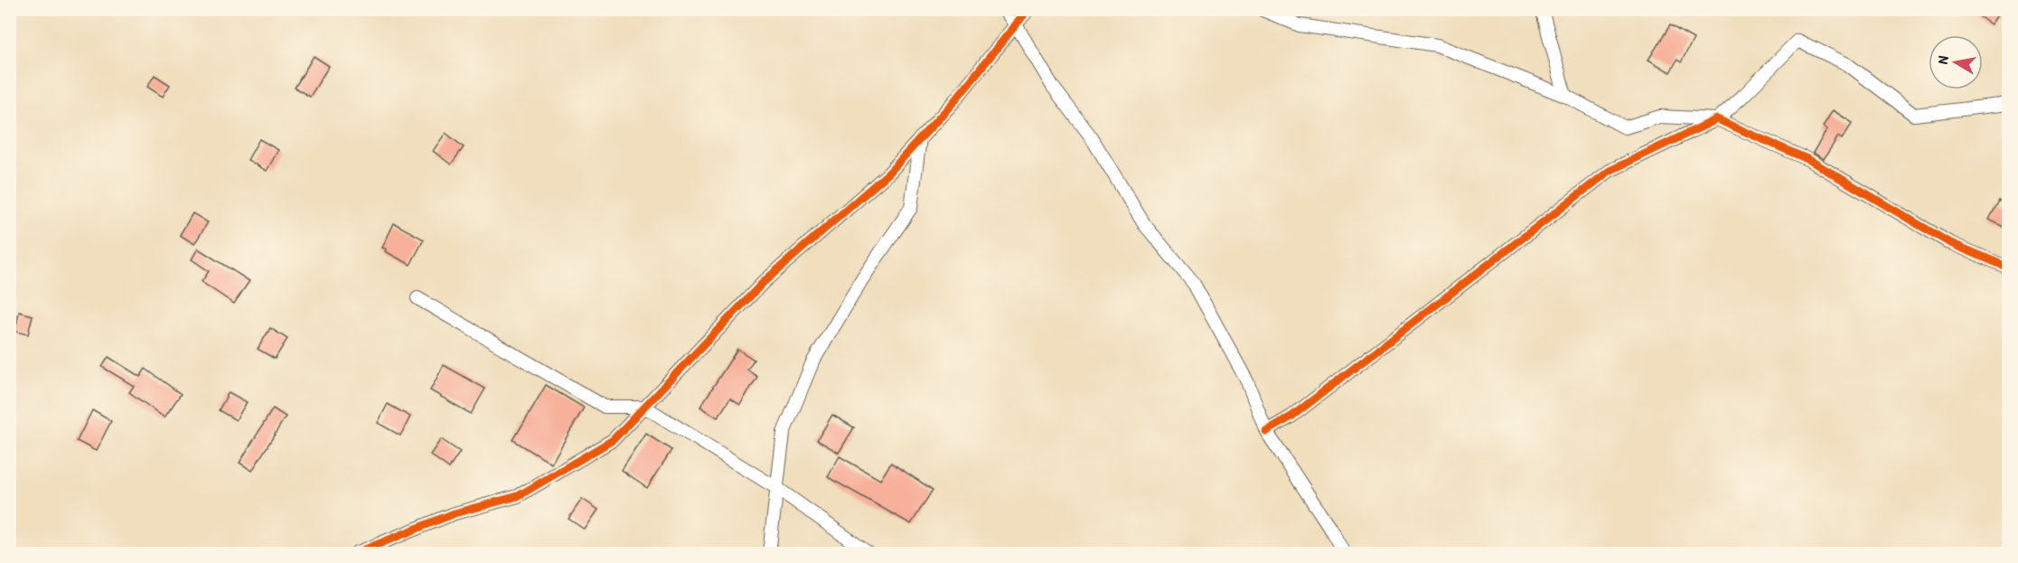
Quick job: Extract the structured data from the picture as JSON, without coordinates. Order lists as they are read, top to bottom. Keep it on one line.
{"north":"left"}
